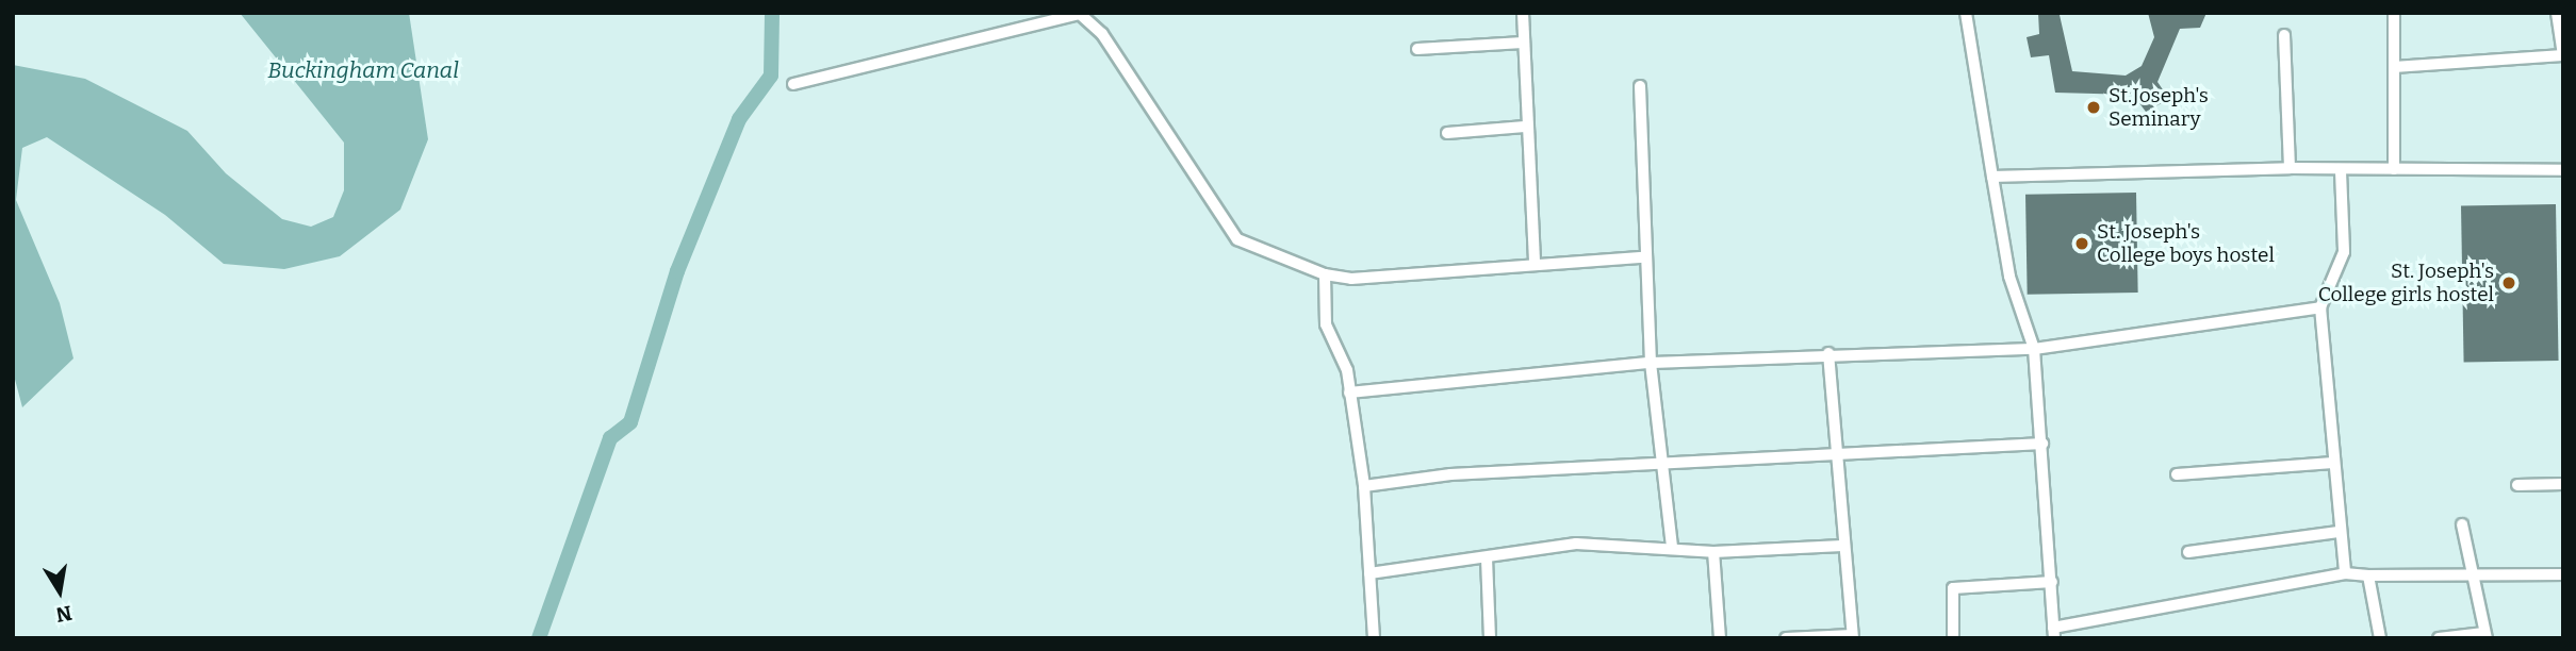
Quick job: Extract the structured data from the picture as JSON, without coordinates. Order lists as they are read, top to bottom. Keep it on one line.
{"water":["Buckingham Canal"],"places":["St.Joseph's Seminary","St. Joseph's College boys hostel","St. Joseph's College girls hostel"],"north":"bottom"}
